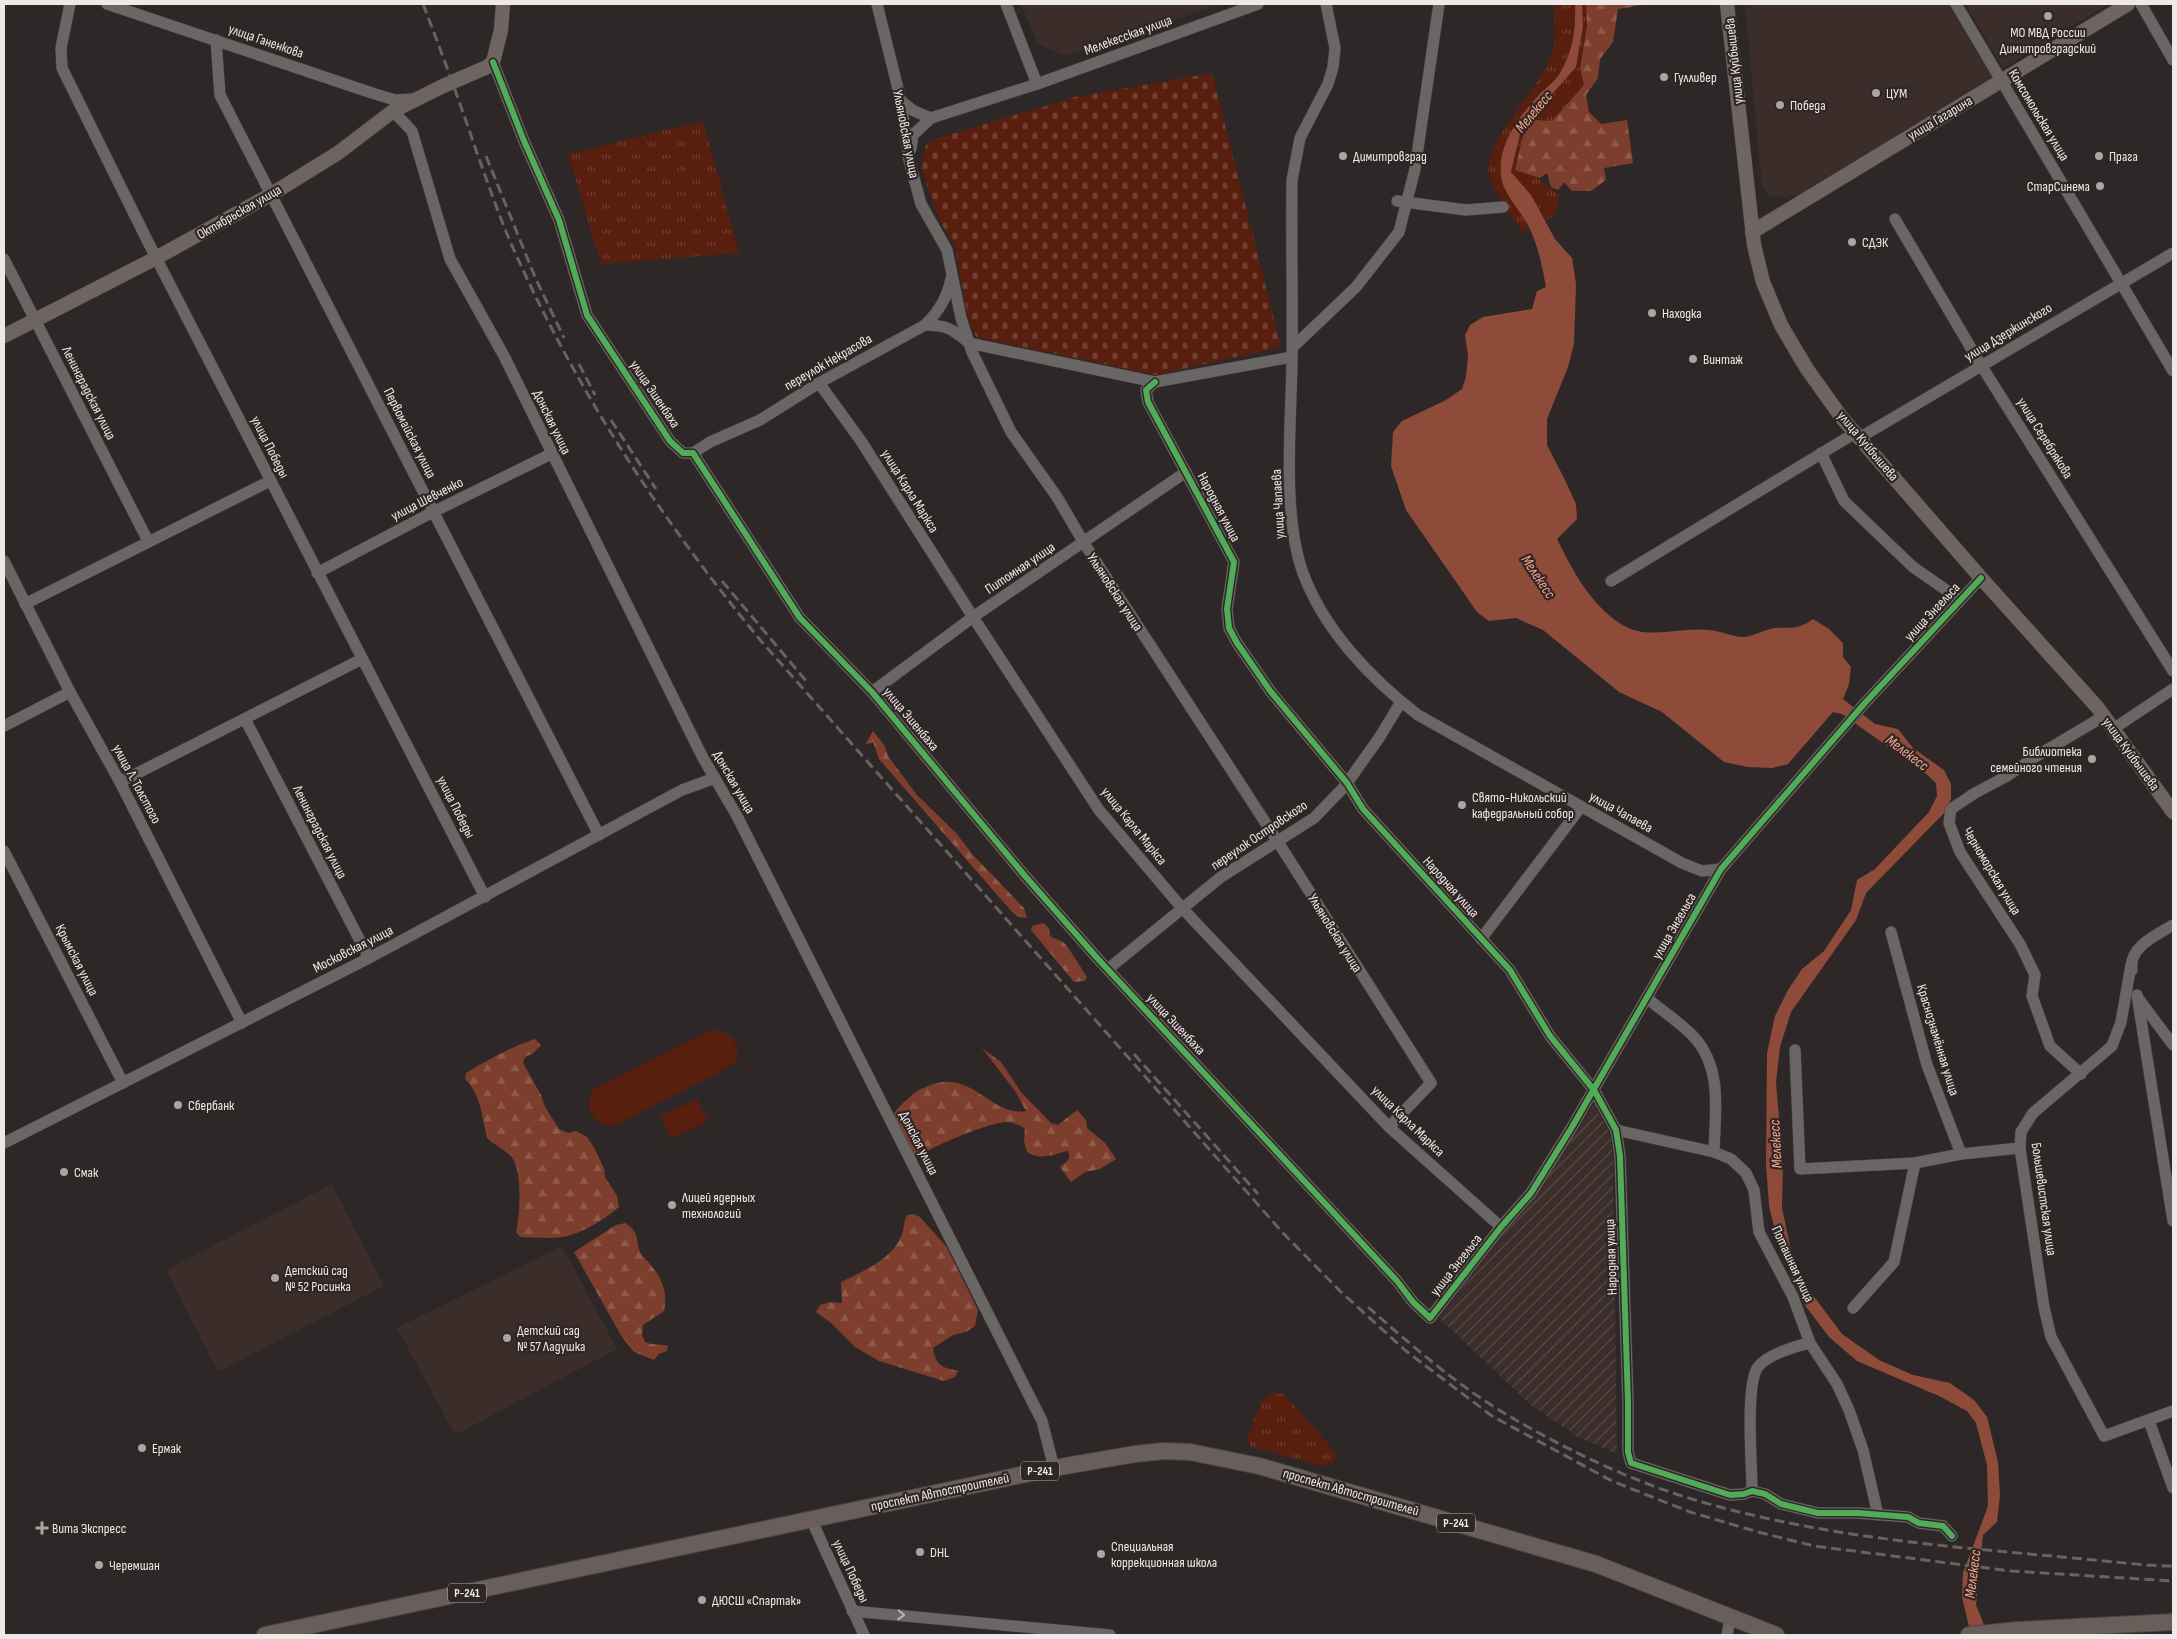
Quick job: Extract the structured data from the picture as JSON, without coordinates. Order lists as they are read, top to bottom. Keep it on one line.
{"streets":{"highway":["Р-241","проспект Автостроителей"],"main road":["улица Куйбышева","улица Гагарина","Октябрьская улица"],"street":["Мелекесская улица","улица Ганенкова","Комсомольская улица","Ульяновская улица","улица Дзержинского","переулок Некрасова","Ленинградская улица","улица Эшенбаха","Донская улица","Первомайская улица","улица Серебрякова","улица Победы","улица Карла Маркса","улица Шевченко","улица Чапаева","Народная улица","Питомная улица","улица Энгельса","улица Л. Толстого","переулок Островского","Черноморская улица","Московская улица","Крымская улица","Краснознамённая улица","Большевистская улица","Поташная улица"]},"crossings":[["улица Ганенкова","Октябрьская улица"],["улица Ганенкова","Первомайская улица"],["улица Куйбышева","улица Гагарина"],["улица Куйбышева","улица Дзержинского"],["улица Куйбышева","улица Энгельса"],["улица Куйбышева","Черноморская улица"],["Комсомольская улица","улица Гагарина"],["Комсомольская улица","улица Дзержинского"],["Ульяновская улица","переулок Некрасова"],["Ульяновская улица","улица Карла Маркса"],["Ульяновская улица","Питомная улица"],["Ульяновская улица","переулок Островского"],["Октябрьская улица","Ленинградская улица"],["Октябрьская улица","улица Эшенбаха"],["Октябрьская улица","Донская улица"],["Октябрьская улица","Первомайская улица"],["Октябрьская улица","улица Победы"],["улица Дзержинского","улица Серебрякова"],["переулок Некрасова","улица Эшенбаха"],["переулок Некрасова","улица Карла Маркса"],["Ленинградская улица","Московская улица"],["улица Эшенбаха","Питомная улица"],["улица Эшенбаха","улица Энгельса"],["улица Эшенбаха","переулок Островского"],["Донская улица","улица Шевченко"],["Донская улица","Московская улица"],["Донская улица","проспект Автостроителей"],["Первомайская улица","улица Шевченко"],["Первомайская улица","Московская улица"],["улица Победы","улица Шевченко"],["улица Победы","Московская улица"],["улица Победы","проспект Автостроителей"],["улица Карла Маркса","Питомная улица"],["улица Карла Маркса","улица Энгельса"],["улица Карла Маркса","переулок Островского"],["улица Чапаева","улица Энгельса"],["улица Чапаева","переулок Островского"],["Народная улица","Питомная улица"],["Народная улица","улица Энгельса"],["Народная улица","переулок Островского"],["Народная улица","Поташная улица"],["улица Л. Толстого","Московская улица"],["Черноморская улица","Большевистская улица"],["Московская улица","Крымская улица"]],"water":["Мелекесс"],"places":{"other":["МО МВД России Димитровградский","Гулливер","ЦУМ","Победа","Димитровград","Прага","СтарСинема","СДЭК","Находка","Винтаж","Библиотека семейного чтения","Свято-Никольский кафедральный собор","Сбербанк","Смак","Лицей ядерных технологий","Детский сад № 52 Росинка","Детский сад № 57 Ладушка","Ермак","DHL","Специальная коррекционная школа","Черемшан","ДЮСШ «Спартак»"],"health":["Вита Экспресс"]}}
